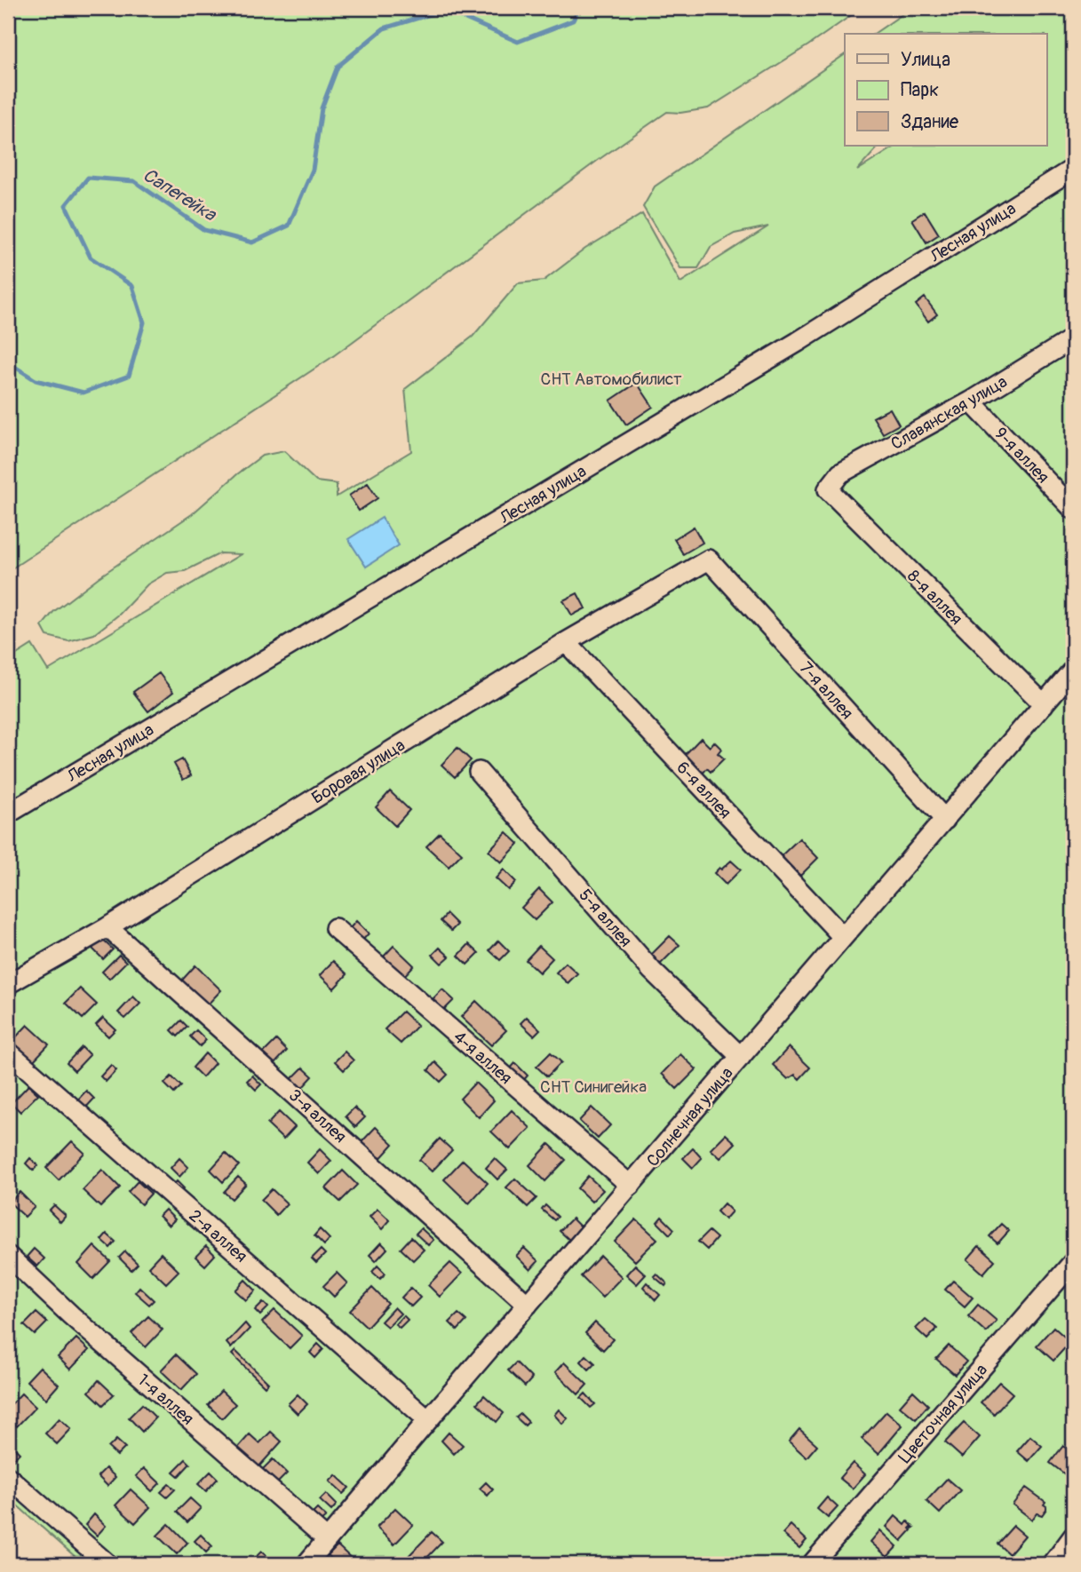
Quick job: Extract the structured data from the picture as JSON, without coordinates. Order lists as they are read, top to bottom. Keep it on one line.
{"streets":{"street":["Лесная улица","Славянская улица","9-я аллея","8-я аллея","7-я аллея","Боровая улица","6-я аллея","5-я аллея","4-я аллея","3-я аллея","Солнечная улица","2-я аллея","1-я аллея","Цветочная улица"]},"crossings":[["Славянская улица","9-я аллея"],["Славянская улица","8-я аллея"],["8-я аллея","Солнечная улица"],["7-я аллея","Боровая улица"],["7-я аллея","Солнечная улица"],["Боровая улица","6-я аллея"],["Боровая улица","3-я аллея"],["6-я аллея","Солнечная улица"],["5-я аллея","Солнечная улица"],["4-я аллея","Солнечная улица"],["3-я аллея","Солнечная улица"],["Солнечная улица","2-я аллея"],["Солнечная улица","1-я аллея"]],"water":["Сапегейка"],"parks":["СНТ Автомобилист","СНТ Синигейка"],"legend":["Улица","Парк","Здание"]}
